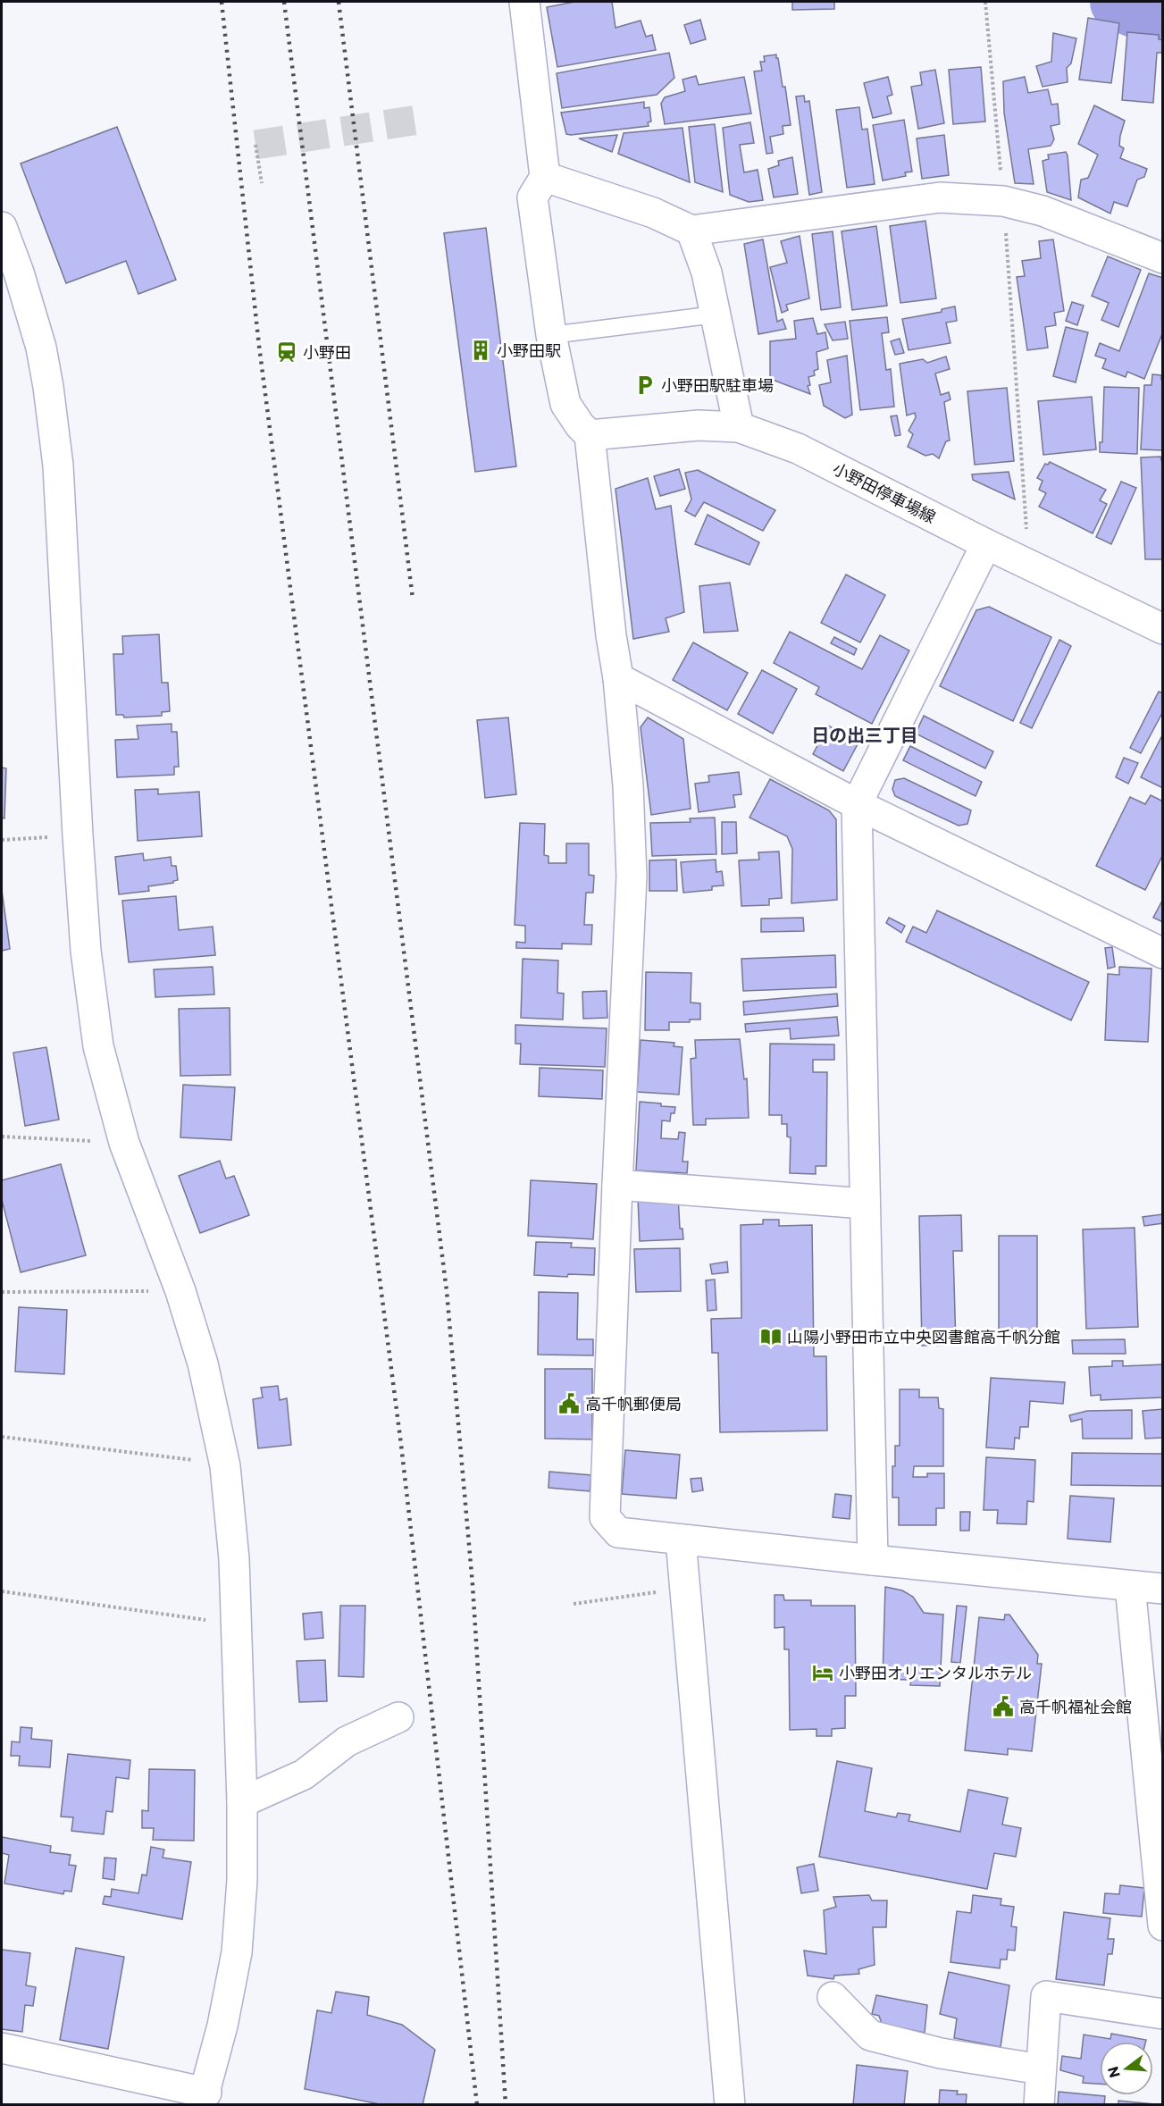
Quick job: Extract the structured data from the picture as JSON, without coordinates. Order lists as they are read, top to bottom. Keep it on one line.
{"streets":{"street":["小野田停車場線"]},"districts":["日の出三丁目"],"places":{"building":["小野田駅"],"station":["小野田"],"parking":["小野田駅駐車場"],"library":["山陽小野田市立中央図書館高千帆分館"],"public building":["高千帆郵便局","高千帆福祉会館"],"hotel":["小野田オリエンタルホテル"]},"north":"left"}
